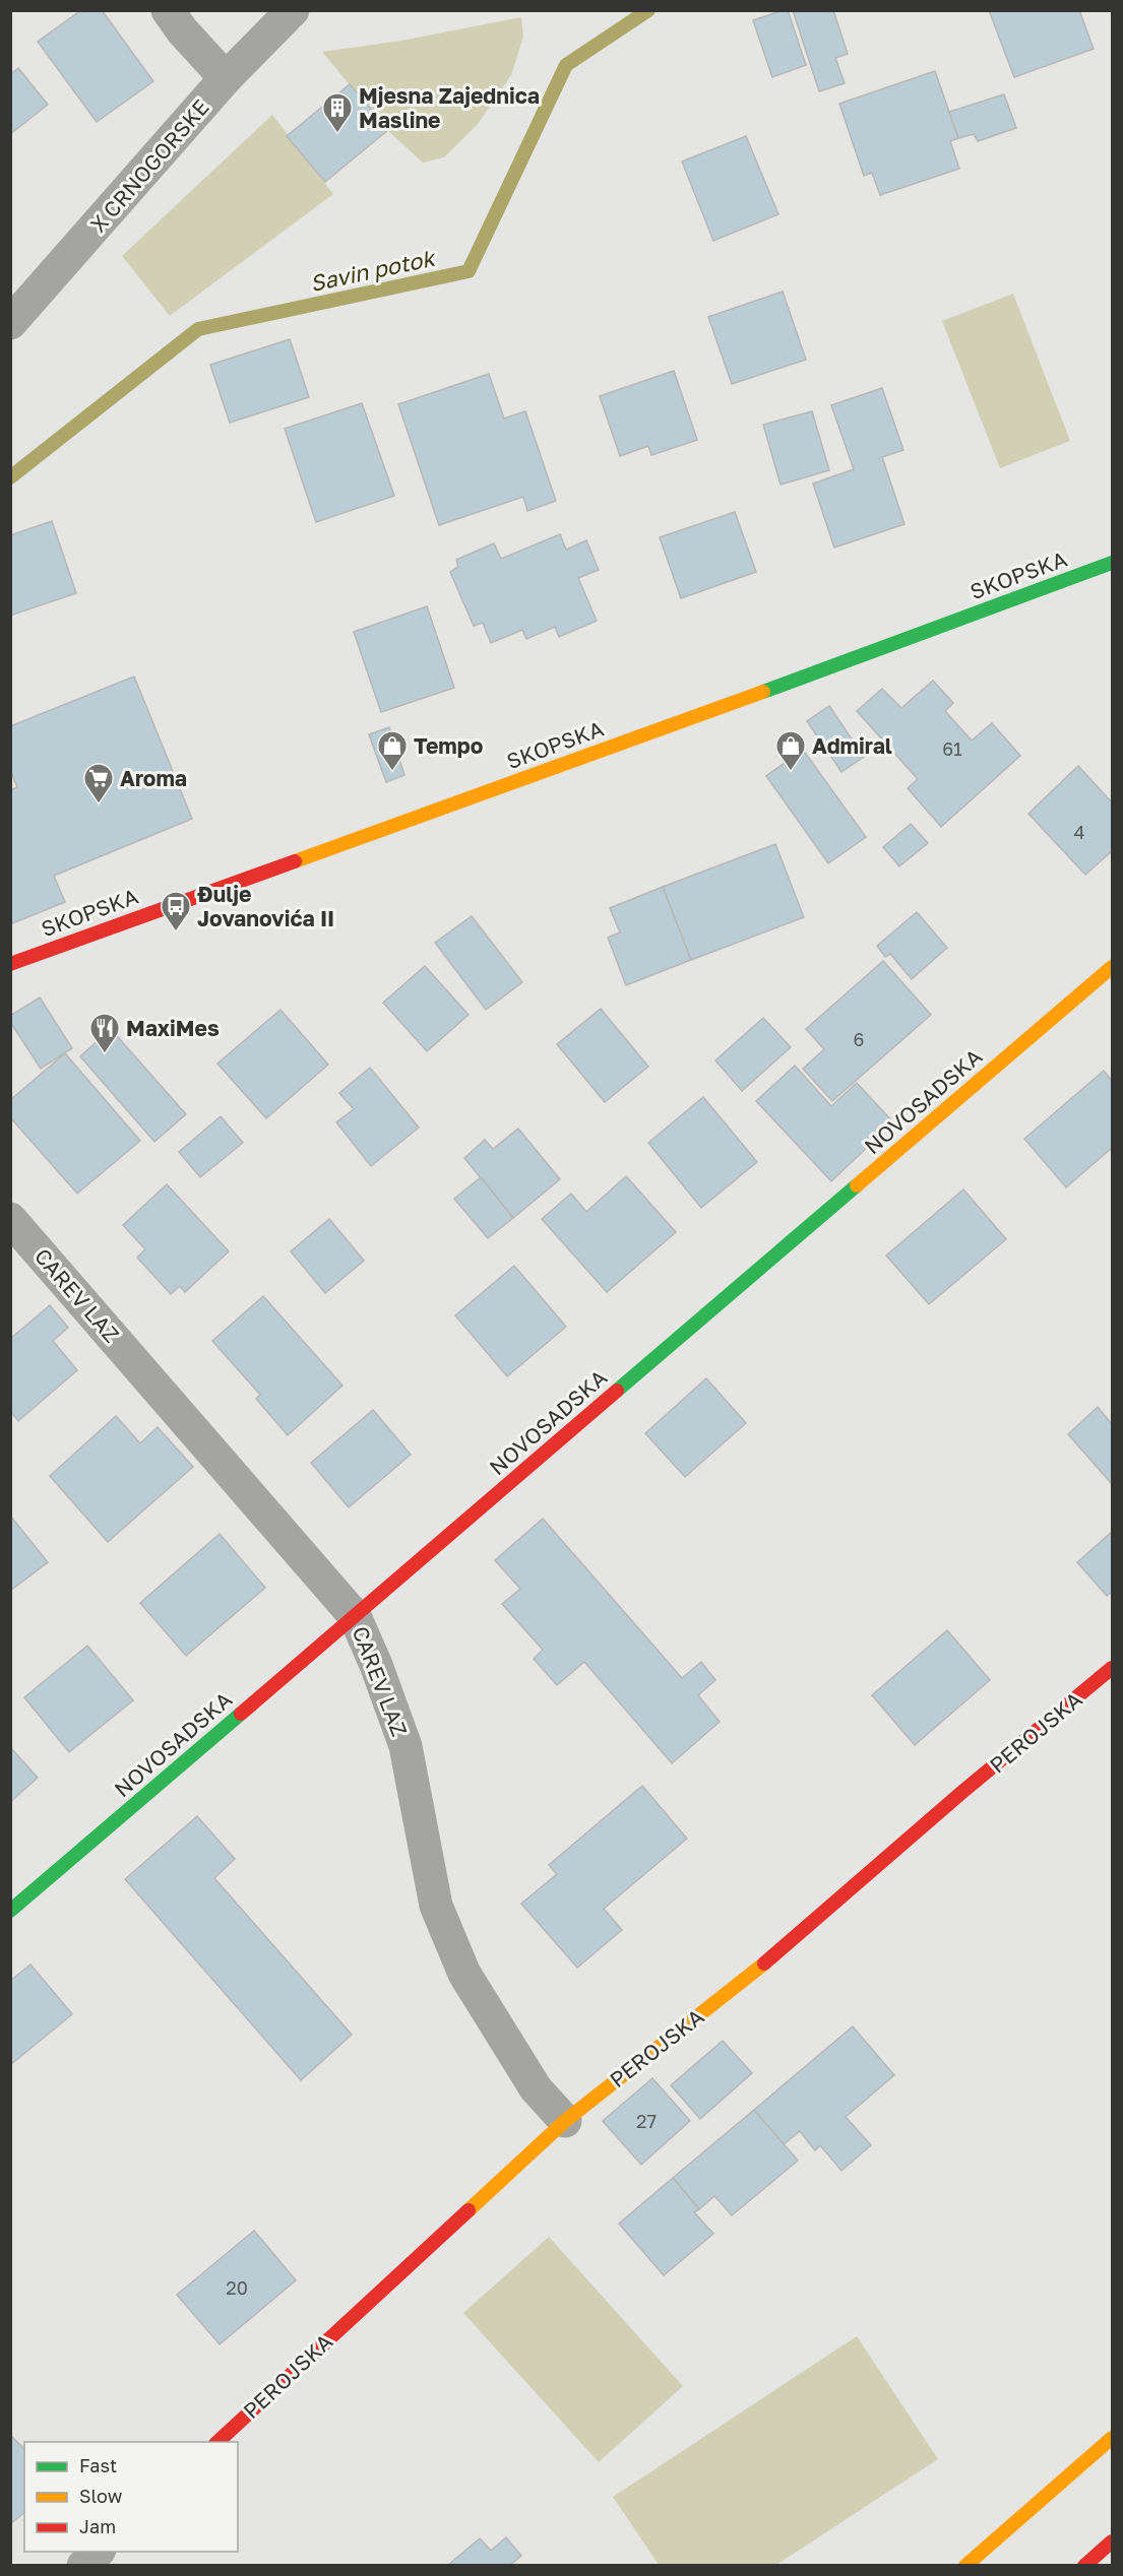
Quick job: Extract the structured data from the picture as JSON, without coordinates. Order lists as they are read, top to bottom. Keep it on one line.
{"streets":{"street":["X CRNOGORSKE","SKOPSKA","NOVOSADSKA","CAREV LAZ","PEROJSKA"]},"crossings":[["NOVOSADSKA","CAREV LAZ"],["CAREV LAZ","PEROJSKA"]],"water":["Savin potok"],"places":{"building":["Mjesna Zajednica Masline"],"shop":["Tempo","Admiral"],"supermarket":["Aroma"],"bus stop":["Đulje Jovanovića II"],"restaurant":["MaxiMes"]},"house_numbers":["61","4","6","27","20"],"legend":["Fast","Slow","Jam"]}
